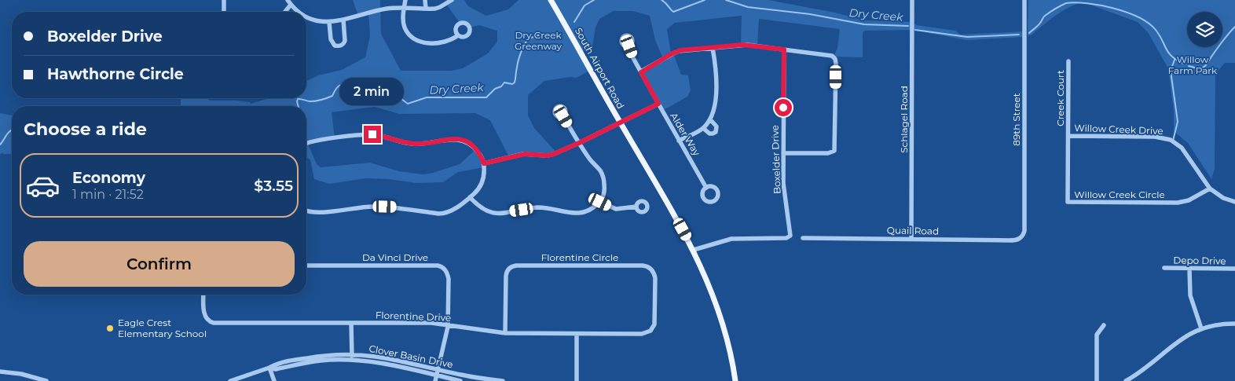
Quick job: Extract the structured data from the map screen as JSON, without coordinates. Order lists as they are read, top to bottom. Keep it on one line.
{"streets":{"main road":["South Airport Road"],"street":["Creek Court","Schlagel Road","89th Street","Willow Creek Drive","Alder Way","Boxelder Drive","Willow Creek Circle","Quail Road","Da Vinci Drive","Florentine Circle","Depo Drive","Florentine Drive","Clover Basin Drive"]},"crossings":[["South Airport Road","Boxelder Drive"],["Creek Court","Willow Creek Drive"],["Creek Court","Willow Creek Circle"],["Schlagel Road","Quail Road"],["89th Street","Quail Road"],["Willow Creek Drive","Willow Creek Circle"],["Da Vinci Drive","Florentine Drive"],["Da Vinci Drive","Clover Basin Drive"],["Florentine Circle","Florentine Drive"]],"water":["Dry Creek"],"parks":["Dry Creek Greenway","Willow Farm Park"],"places":["Eagle Crest Elementary School"],"page":{"banner":["Boxelder Drive","Hawthorne Circle"],"bubble":"2 min","heading":"Choose a ride","list":[{"name":"Economy","note":"1 min · 21:52","value":"$3.55"}],"buttons":"Confirm"}}
